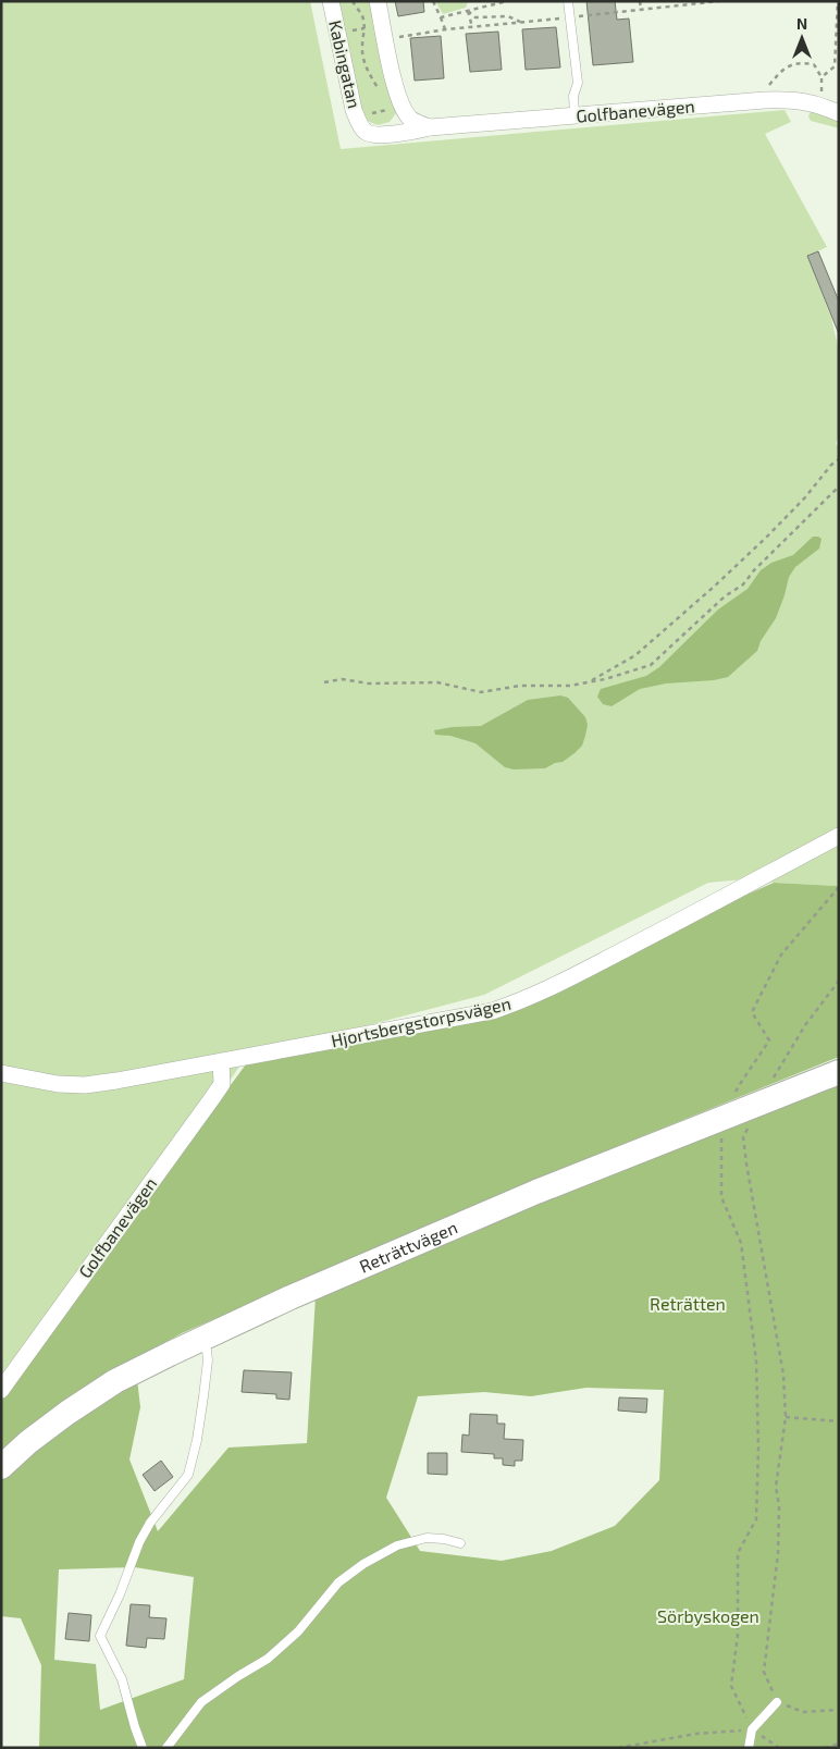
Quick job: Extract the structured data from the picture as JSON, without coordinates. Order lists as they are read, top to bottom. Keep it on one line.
{"streets":{"street":["Kabingatan","Golfbanevägen","Hjortsbergstorpsvägen","Reträttvägen"]},"crossings":[["Kabingatan","Golfbanevägen"],["Golfbanevägen","Hjortsbergstorpsvägen"]],"parks":["Reträtten","Sörbyskogen"],"north":"top"}
